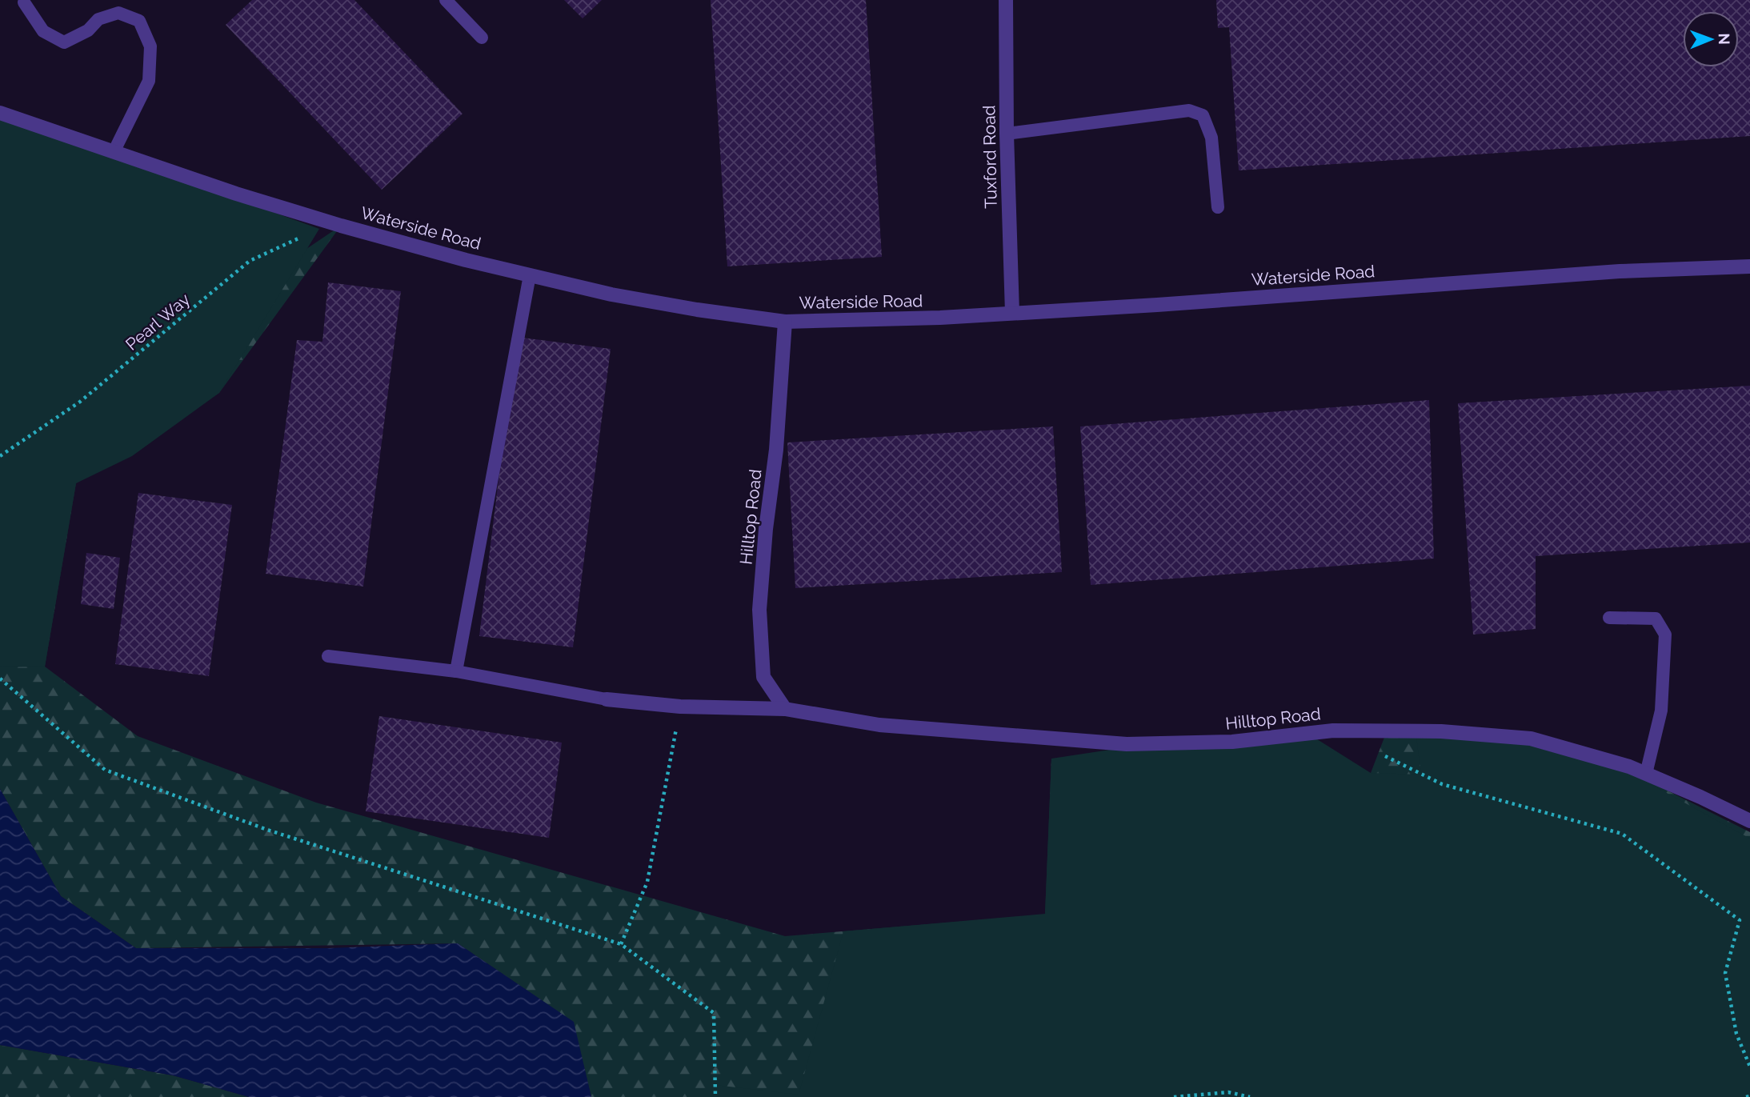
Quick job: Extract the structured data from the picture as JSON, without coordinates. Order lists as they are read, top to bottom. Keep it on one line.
{"streets":{"street":["Tuxford Road","Waterside Road","Hilltop Road"],"path":["Pearl Way"]},"crossings":[["Tuxford Road","Waterside Road"],["Waterside Road","Pearl Way"],["Waterside Road","Hilltop Road"]],"north":"right"}
